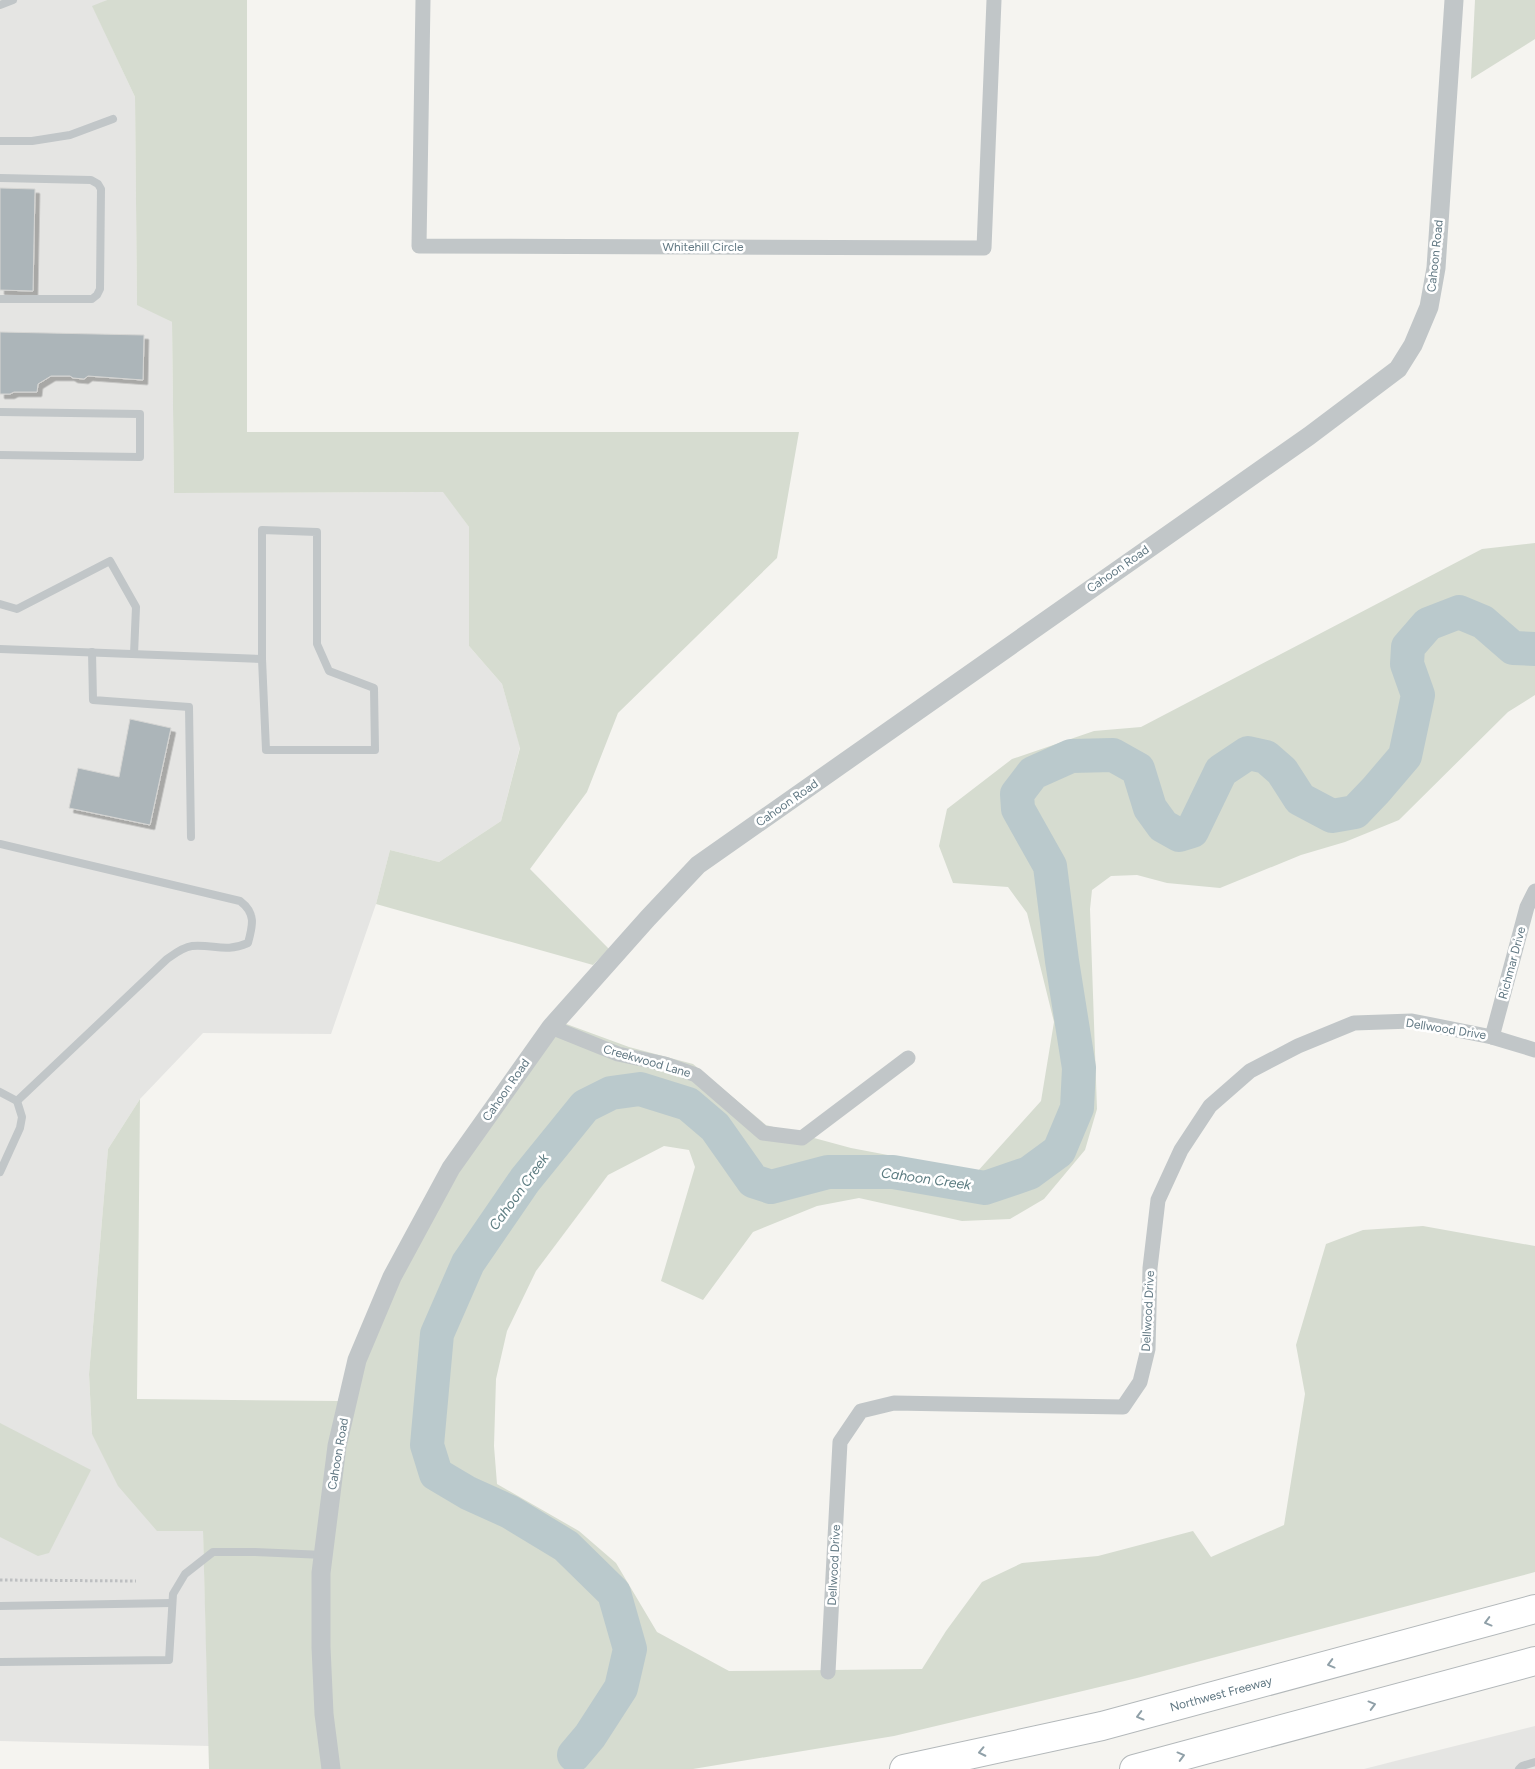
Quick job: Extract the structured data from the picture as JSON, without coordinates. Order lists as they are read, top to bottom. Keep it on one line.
{"streets":{"highway":["Northwest Freeway"],"street":["Whitehill Circle","Cahoon Road","Richmar Drive","Dellwood Drive","Creekwood Lane"]},"crossings":[["Cahoon Road","Creekwood Lane"],["Richmar Drive","Dellwood Drive"]],"water":["Cahoon Creek"]}
